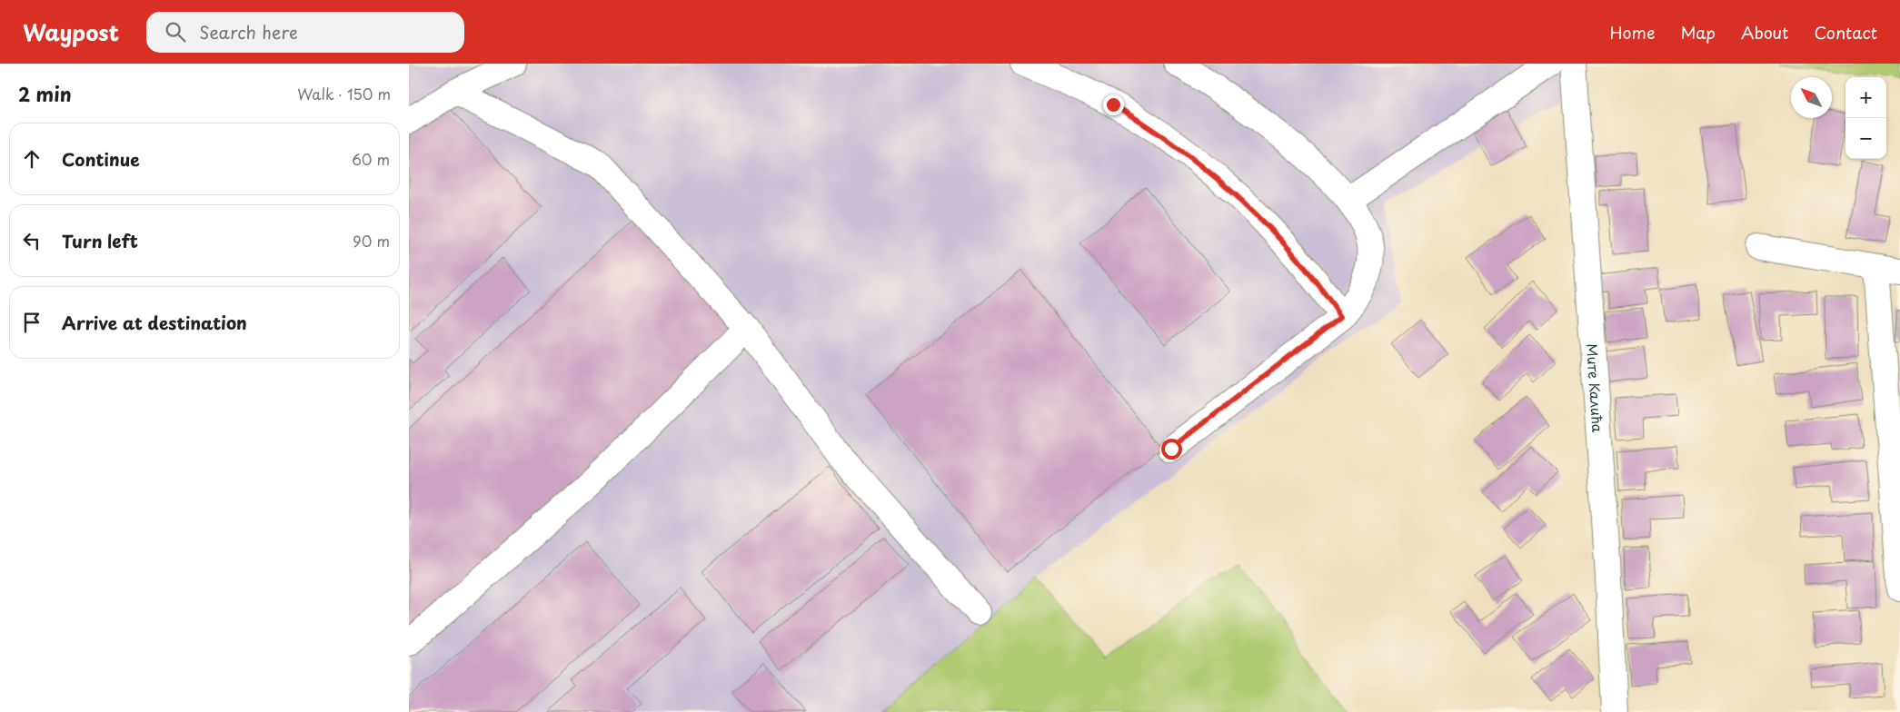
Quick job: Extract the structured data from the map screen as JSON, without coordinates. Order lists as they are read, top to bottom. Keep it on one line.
{"streets":{"street":["Мите Калића"]},"north":"top left","page":{"header":"Waypost","search":"Search here","nav":["Home","Map","About","Contact"],"heading":["2 min","Walk · 150 m"],"map_buttons":["+","−"],"list":[["Continue","60 m"],["Turn left","90 m"],"Arrive at destination"]}}
